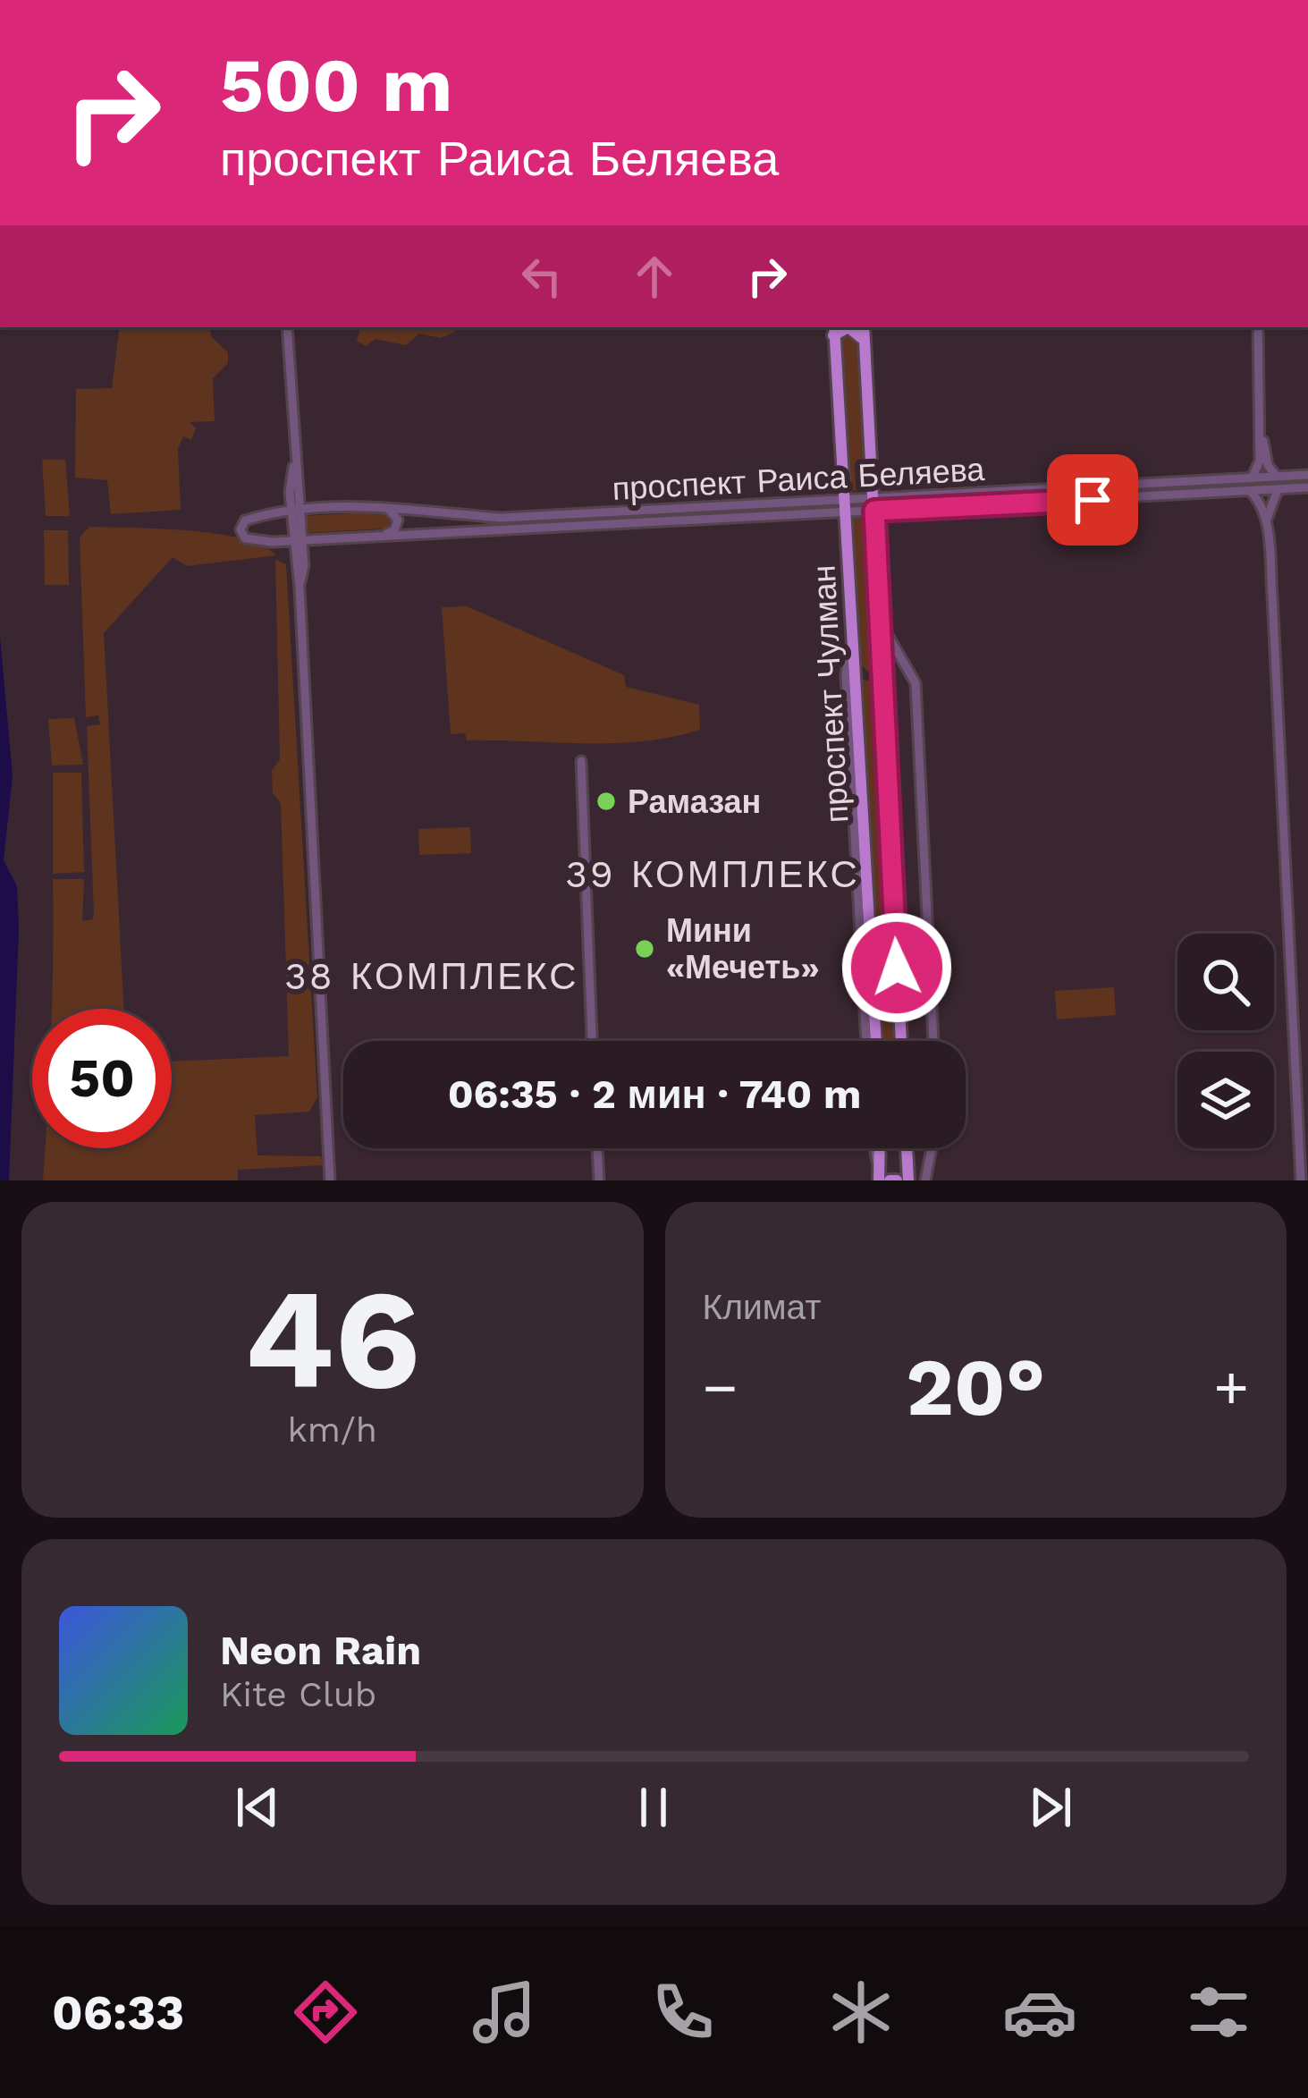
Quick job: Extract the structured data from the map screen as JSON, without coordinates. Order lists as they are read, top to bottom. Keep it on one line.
{"streets":{"main road":["проспект Чулман"],"street":["проспект Раиса Беляева"]},"crossings":[["проспект Раиса Беляева","проспект Чулман"]],"districts":["39 КОМПЛЕКС","38 КОМПЛЕКС"],"places":["Рамазан","Мини «Мечеть»"],"page":{"turn":["500 m","проспект Раиса Беляева"],"limit":"50","trip":"06:35 · 2 мин · 740 m","tile":[["46","km/h"],"Климат"],"heat":["−","20°","+"],"song":["Neon Rain","Kite Club"],"tabs":"06:33"}}
